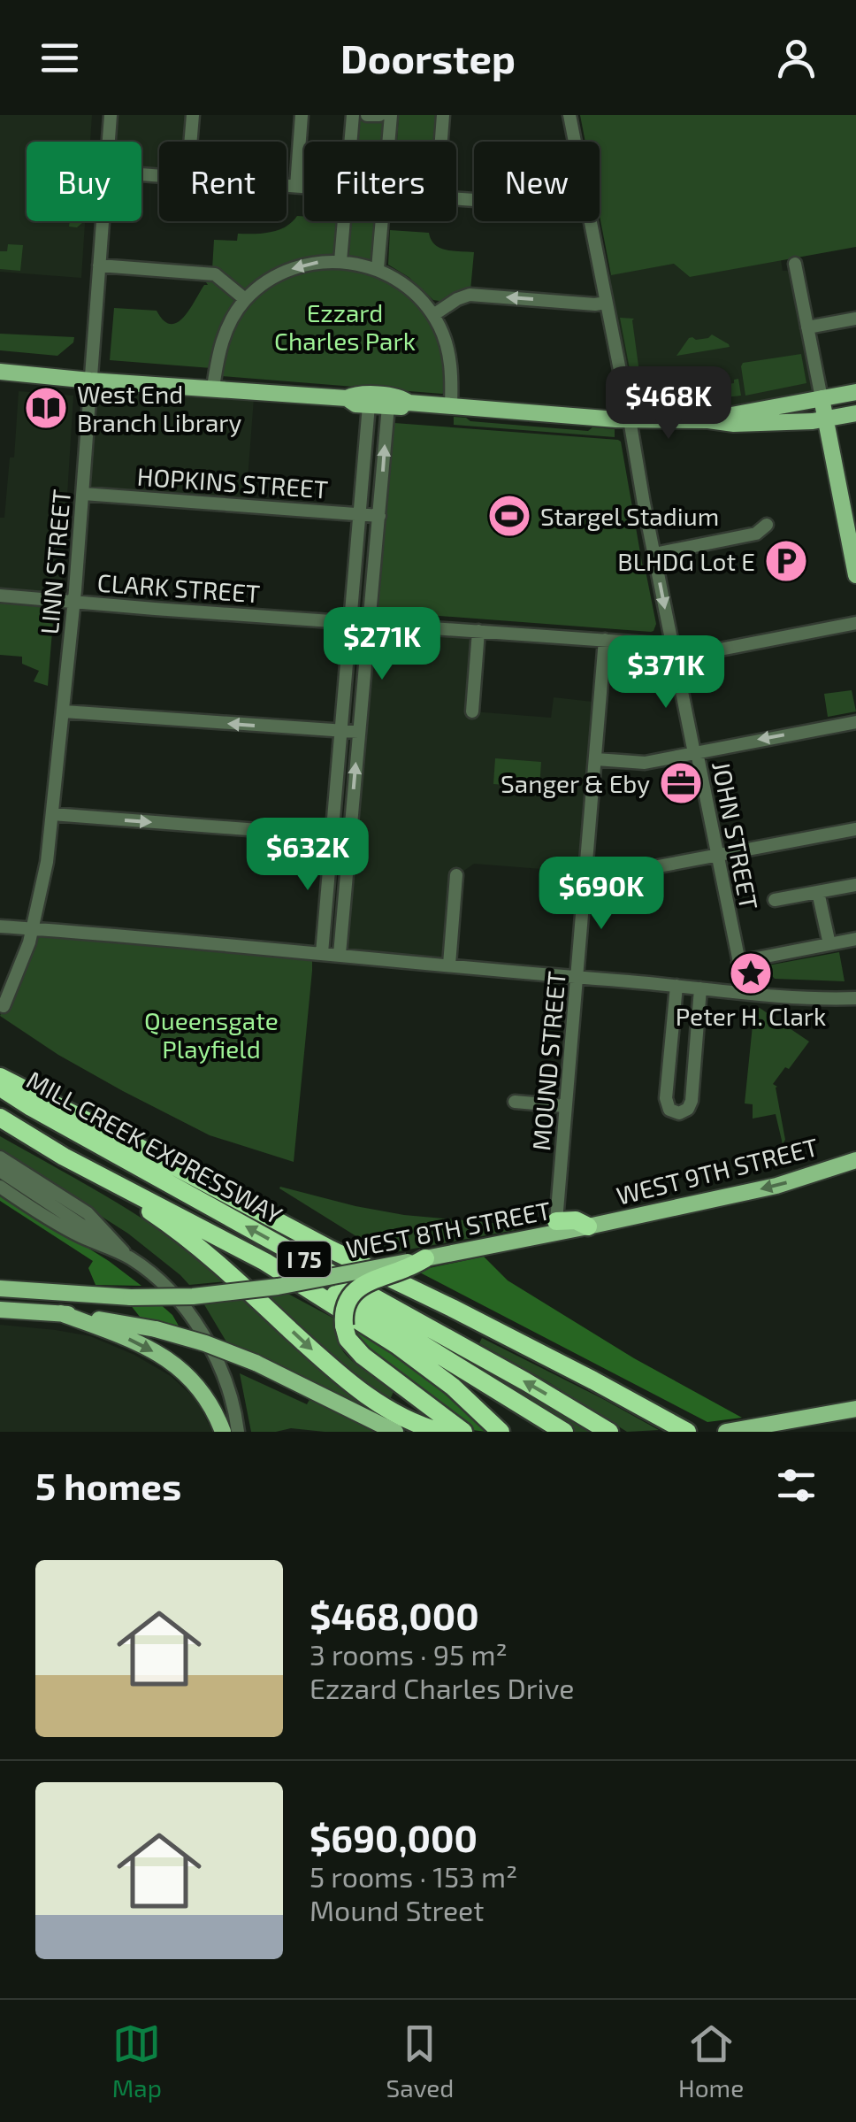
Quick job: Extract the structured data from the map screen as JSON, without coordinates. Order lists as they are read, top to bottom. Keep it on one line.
{"streets":{"highway":["MILL CREEK EXPRESSWAY","I 75"],"main road":["WEST 9TH STREET","WEST 8TH STREET"],"street":["HOPKINS STREET","LINN STREET","CLARK STREET","JOHN STREET","MOUND STREET"]},"crossings":[["HOPKINS STREET","LINN STREET"],["LINN STREET","CLARK STREET"],["CLARK STREET","JOHN STREET"],["CLARK STREET","MOUND STREET"],["WEST 9TH STREET","WEST 8TH STREET"]],"one_way":["WEST 9TH STREET"],"parks":["Ezzard Charles Park","Queensgate Playfield"],"places":{"library":["West End Branch Library"],"sports":["Stargel Stadium"],"parking":["BLHDG Lot E"],"office":["Sanger & Eby"],"place":["Peter H. Clark"]},"page":{"header":"Doorstep","chip":["Buy","Rent","Filters","New"],"price":["$468K","$271K","$371K","$632K","$690K"],"heading":"5 homes","list":[{"name":"$468,000","note":"3 rooms · 95 m² · Ezzard Charles Drive"},{"name":"$690,000","note":"5 rooms · 153 m² · Mound Street"}],"tabs":["Map","Saved","Home"]}}
